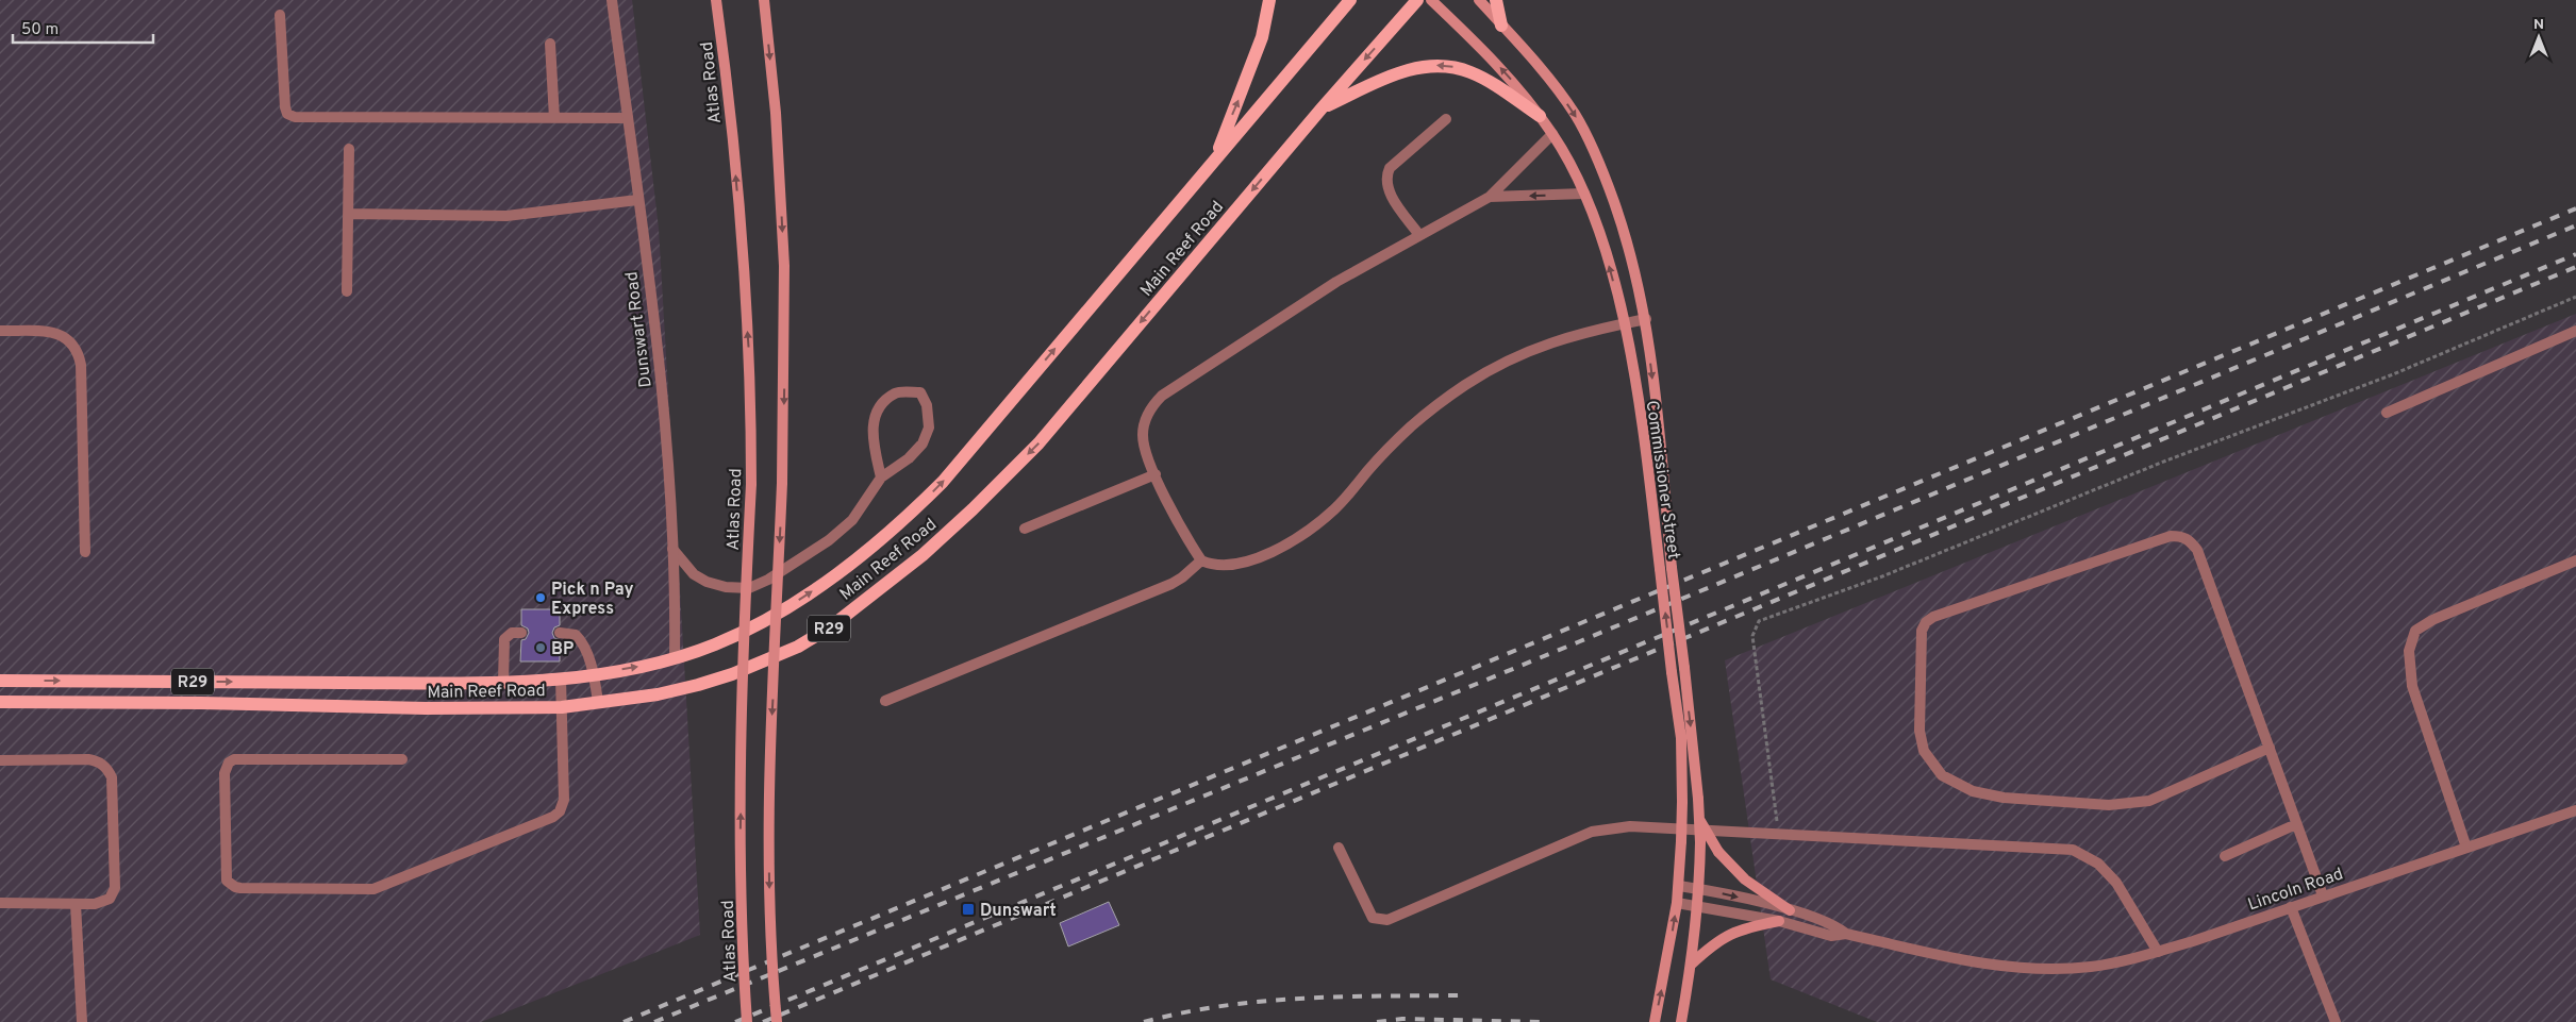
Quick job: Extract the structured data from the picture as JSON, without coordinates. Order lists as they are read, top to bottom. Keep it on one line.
{"streets":{"main road":["Atlas Road","Main Reef Road","Commissioner Street","R29"],"street":["Dunswart Road","Lincoln Road"]},"crossings":[["Main Reef Road","Dunswart Road"]],"places":{"other":["Pick n Pay Express","BP"],"transit":["Dunswart"]},"scale_bar":"50 m","north":"top"}
